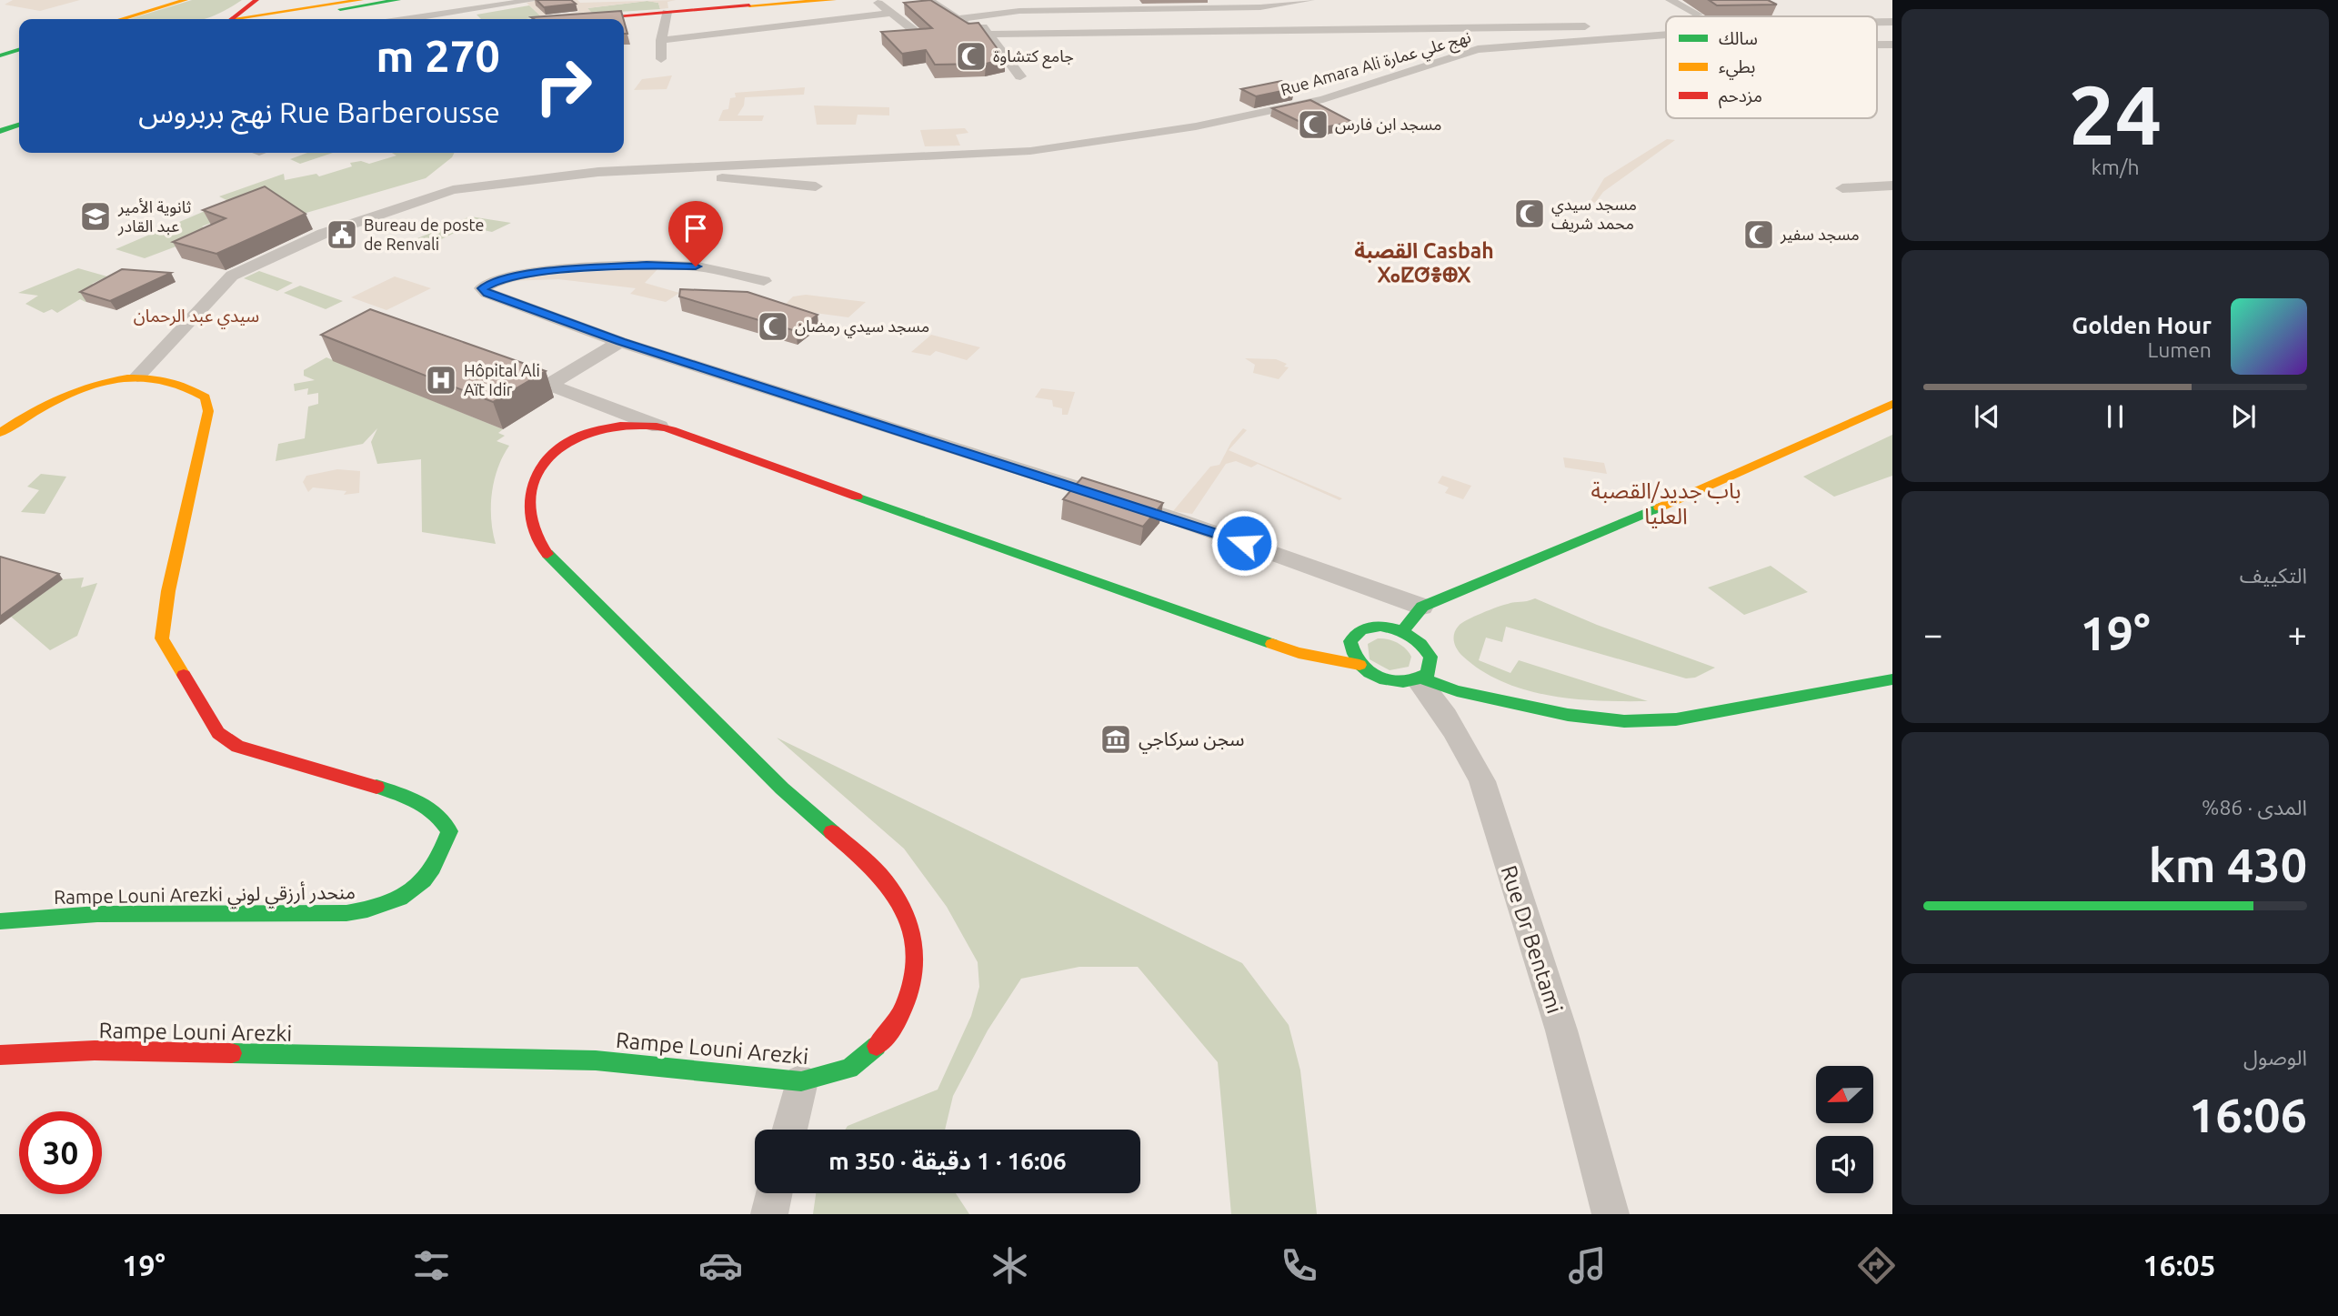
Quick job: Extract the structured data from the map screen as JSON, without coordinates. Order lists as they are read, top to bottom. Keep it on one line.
{"streets":{"street":["Rue Amara Ali نهج علي عمارة","Rampe Louni Arezki منحدر أرزقي لوني","Rue Dr Bentami","Rampe Louni Arezki"]},"crossings":[["Rue Amara Ali نهج علي عمارة","Rampe Louni Arezki منحدر أرزقي لوني"],["Rue Dr Bentami","Rampe Louni Arezki"]],"districts":["القصبة Casbah ⵝⴰⵇⵚⴻⴲⵝ","سيدي عبد الرحمان","باب جديد/القصبة العليا"],"places":{"mosque":["جامع كتشاوة","مسجد ابن فارس","مسجد سيدي محمد شريف","مسجد سفير","مسجد سيدي رمضان"],"school or university":["ثانوية الأمير عبد القادر"],"public building":["Bureau de poste de Renvali"],"hospital":["Hôpital Ali Aït Idir"],"museum":["سجن سركاجي"]},"legend":["سالك","بطيء","مزدحم"],"north":"left","page":{"tile":[["24","km/h"],"التكييف",["المدى · 86%","430 km"],["الوصول","16:06"]],"turn":["270 m","Rue Barberousse نهج بربروس"],"song":["Golden Hour","Lumen"],"heat":["−","19°","+"],"limit":"30","trip":"16:06 · 1 دقيقة · 350 m","tabs":["16:05","19°"]}}
